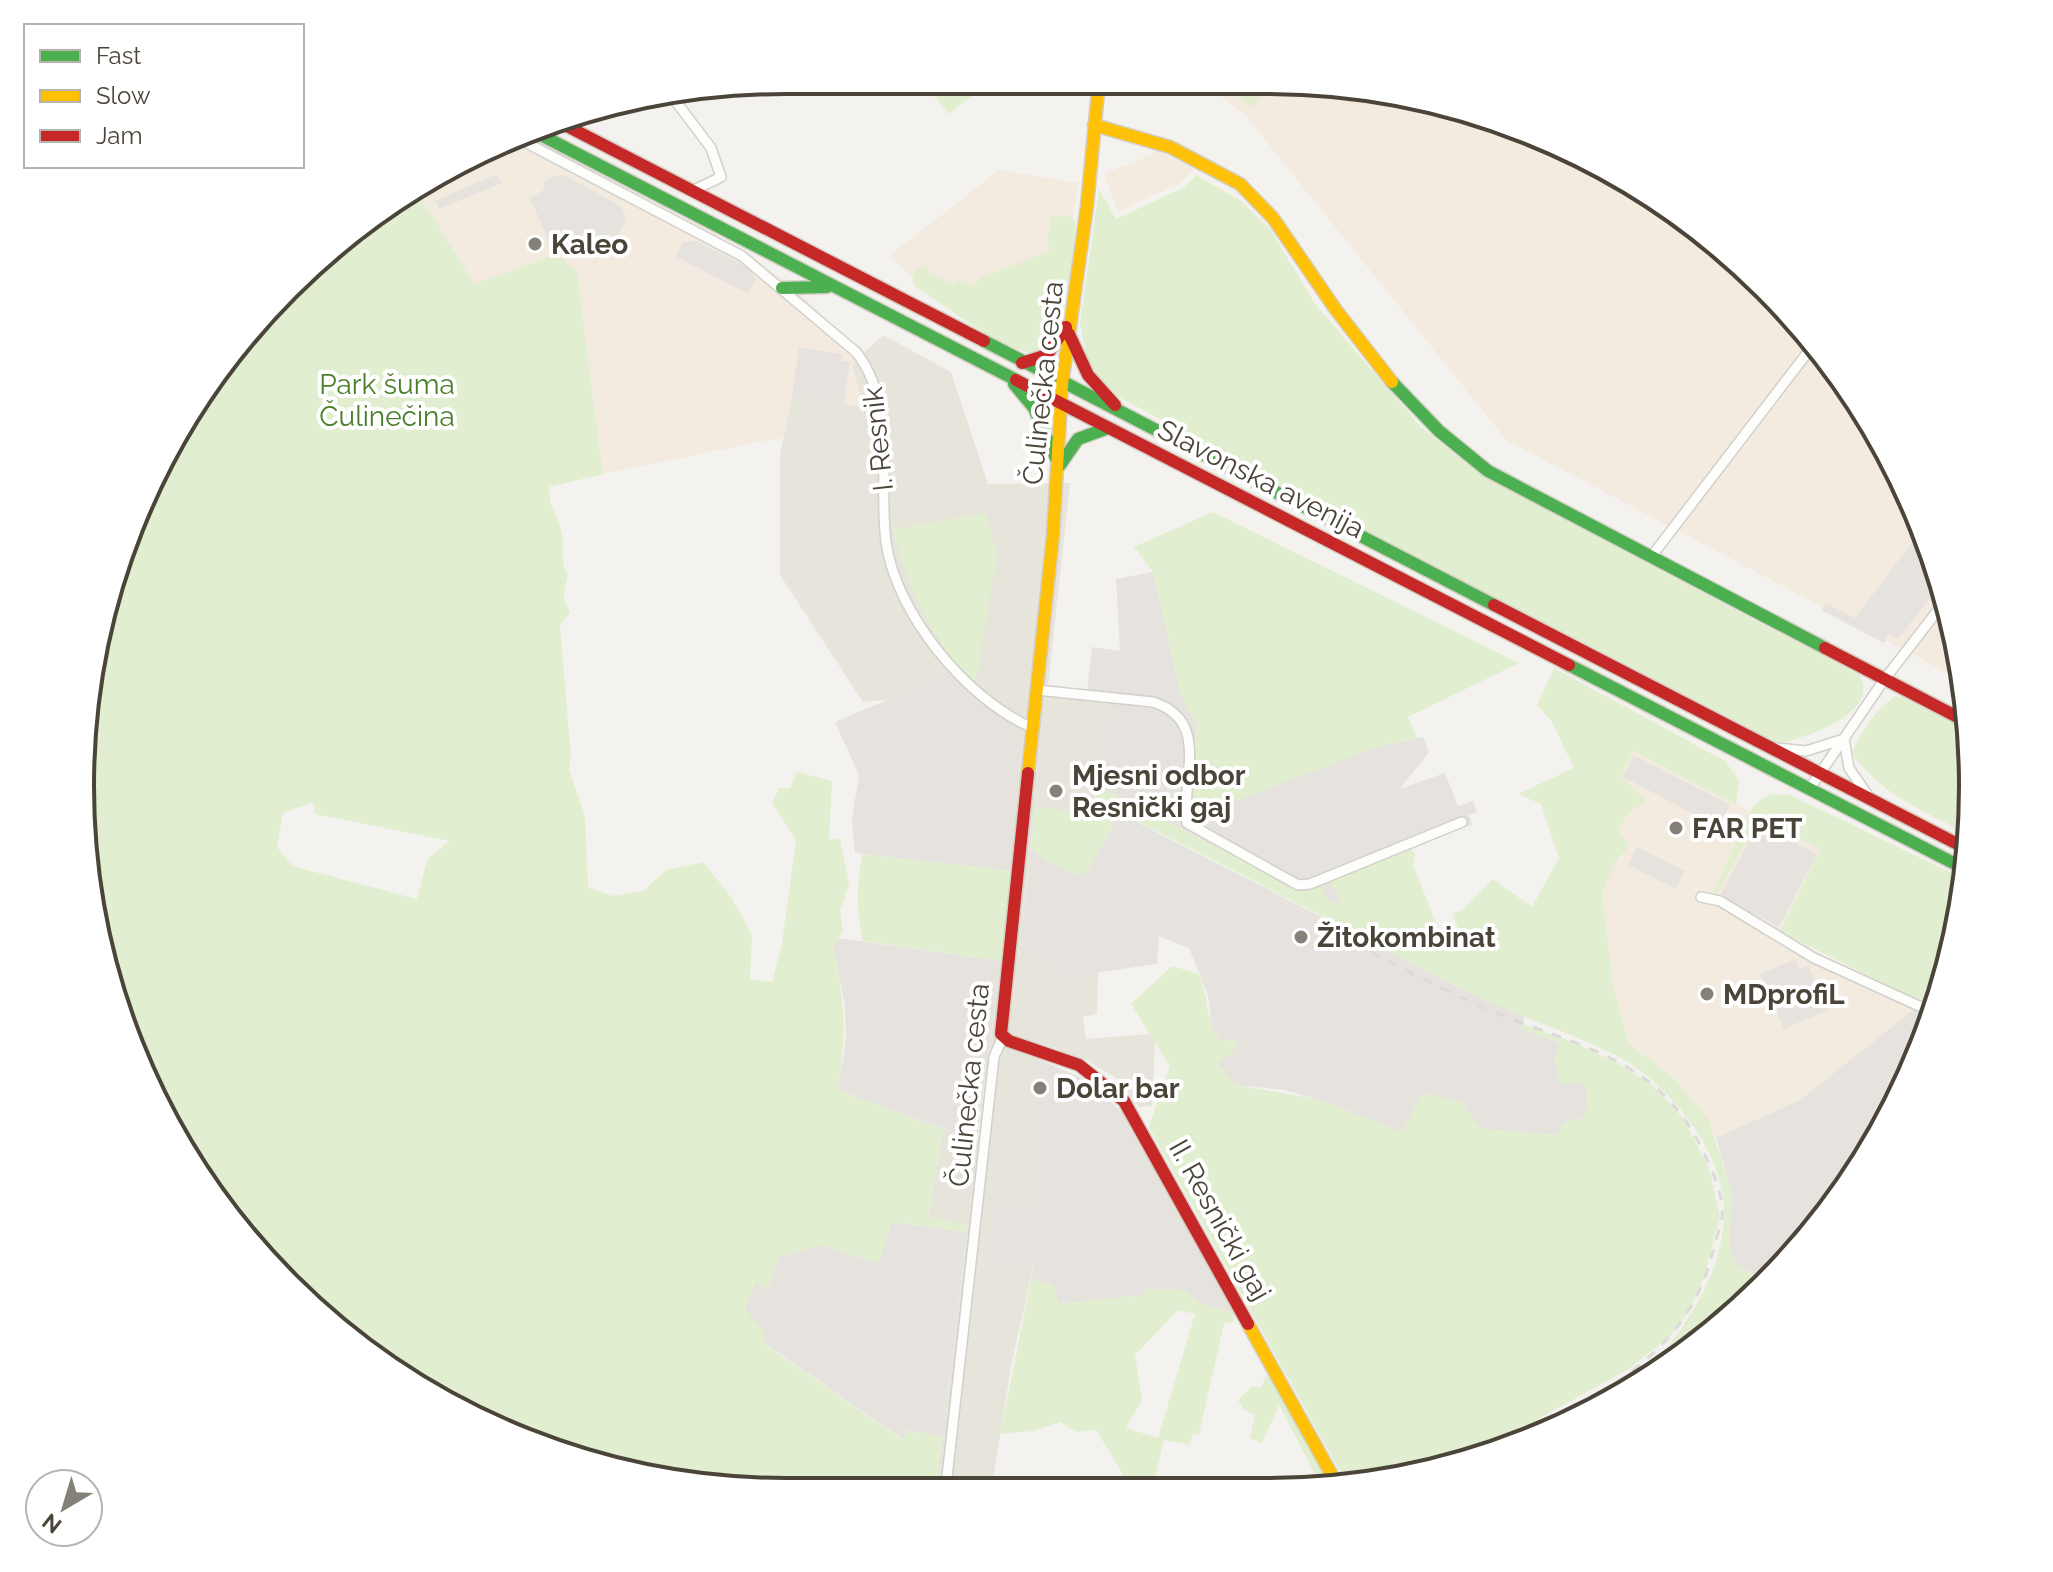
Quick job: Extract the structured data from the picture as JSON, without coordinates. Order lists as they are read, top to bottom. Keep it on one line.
{"streets":{"main road":["Čulinečka cesta","Slavonska avenija","II. Resnički gaj"],"street":["I. Resnik"]},"crossings":[["Čulinečka cesta","I. Resnik"],["Čulinečka cesta","Slavonska avenija"],["Čulinečka cesta","II. Resnički gaj"]],"parks":["Park šuma Čulinečina"],"places":["Kaleo","Mjesni odbor Resnički gaj","FAR PET","Žitokombinat","MDprofiL","Dolar bar"],"legend":["Fast","Slow","Jam"],"north":"bottom left"}
